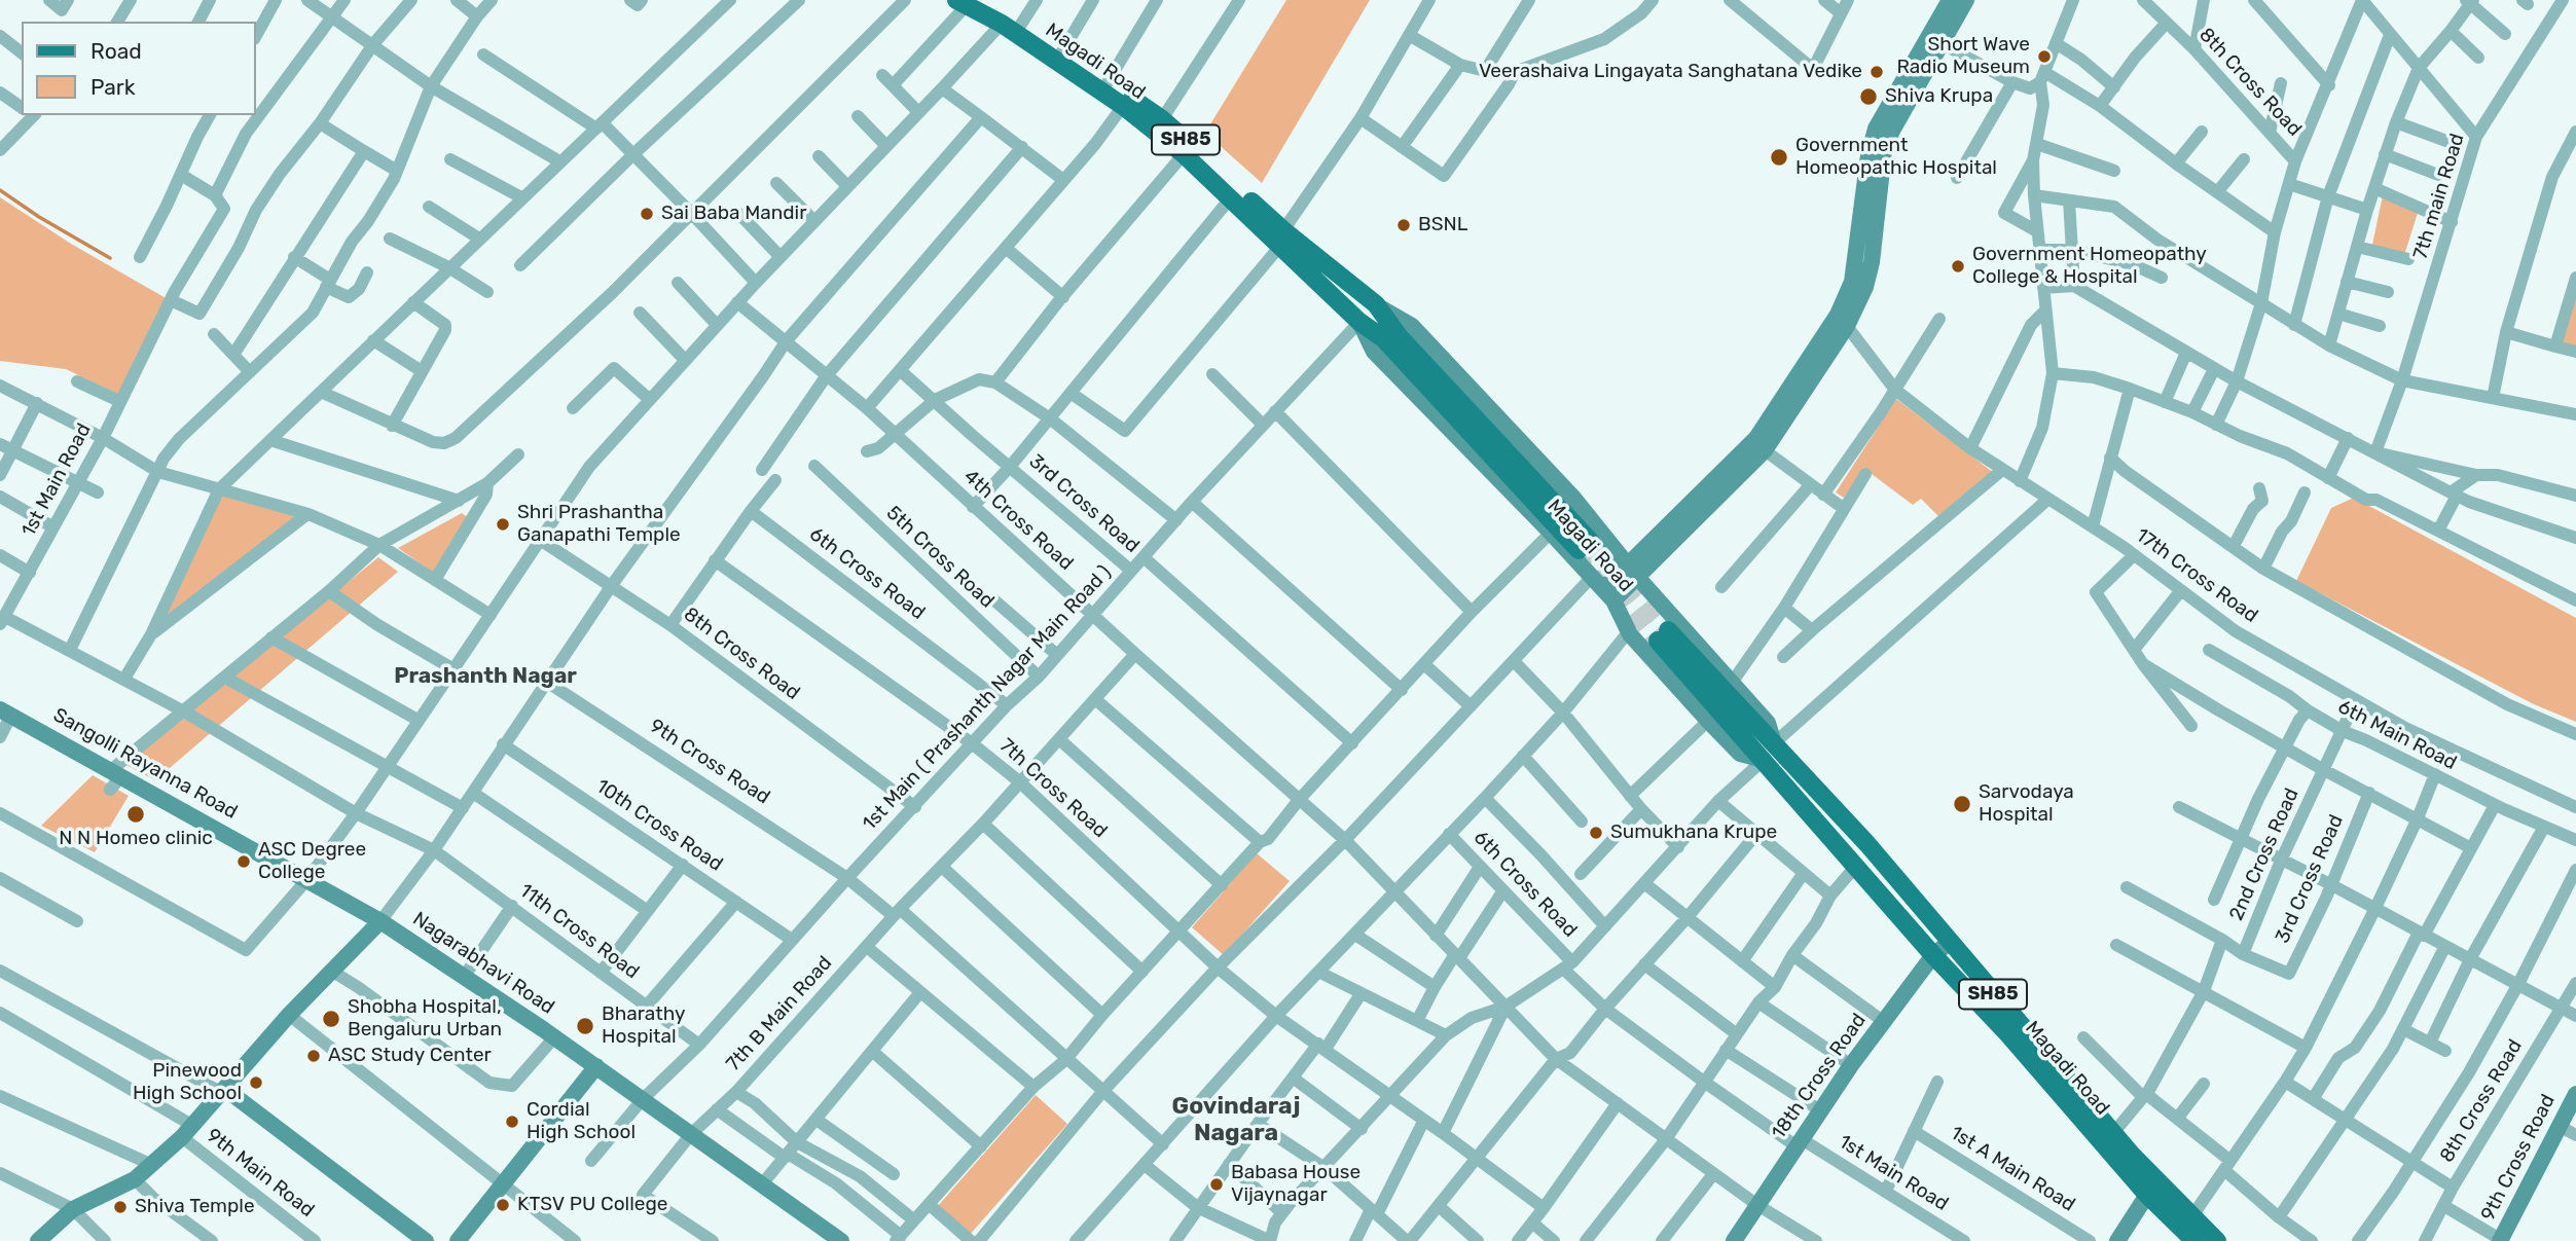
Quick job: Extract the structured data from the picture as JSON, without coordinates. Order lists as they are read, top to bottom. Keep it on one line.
{"streets":{"main road":["Magadi Road","SH85"],"street":["8th Cross Road","7th main Road","1st Main Road","3rd Cross Road","4th Cross Road","5th Cross Road","6th Cross Road","17th Cross Road","1st Main ( Prashanth Nagar Main Road )","6th Main Road","9th Cross Road","Sangolli Rayanna Road","7th Cross Road","10th Cross Road","2nd Cross Road","11th Cross Road","Nagarabhavi Road","7th B Main Road","18th Cross Road","1st A Main Road","9th Main Road"]},"crossings":[["Magadi Road","SH85"],["Magadi Road","1st Main ( Prashanth Nagar Main Road )"],["Magadi Road","2nd Cross Road"],["Magadi Road","18th Cross Road"],["8th Cross Road","1st Main ( Prashanth Nagar Main Road )"],["SH85","1st Main ( Prashanth Nagar Main Road )"],["1st Main Road","6th Cross Road"],["1st Main Road","11th Cross Road"],["1st Main Road","18th Cross Road"],["3rd Cross Road","1st Main ( Prashanth Nagar Main Road )"],["3rd Cross Road","2nd Cross Road"],["4th Cross Road","1st Main ( Prashanth Nagar Main Road )"],["4th Cross Road","7th B Main Road"],["4th Cross Road","18th Cross Road"],["5th Cross Road","1st Main ( Prashanth Nagar Main Road )"],["6th Cross Road","1st Main ( Prashanth Nagar Main Road )"],["17th Cross Road","2nd Cross Road"],["1st Main ( Prashanth Nagar Main Road )","9th Cross Road"],["1st Main ( Prashanth Nagar Main Road )","7th Cross Road"],["1st Main ( Prashanth Nagar Main Road )","10th Cross Road"],["1st Main ( Prashanth Nagar Main Road )","11th Cross Road"],["1st Main ( Prashanth Nagar Main Road )","Nagarabhavi Road"],["6th Main Road","2nd Cross Road"],["9th Cross Road","7th B Main Road"],["Sangolli Rayanna Road","Nagarabhavi Road"],["7th Cross Road","7th B Main Road"],["Nagarabhavi Road","7th B Main Road"],["Nagarabhavi Road","9th Main Road"]],"districts":["Prashanth Nagar","Govindaraj Nagara"],"places":["Short Wave Radio Museum","Veerashaiva Lingayata Sanghatana Vedike","Shiva Krupa","Government Homeopathic Hospital","Sai Baba Mandir","BSNL","Government Homeopathy College & Hospital","Shri Prashantha Ganapathi Temple","Sarvodaya Hospital","N N Homeo clinic","Sumukhana Krupe","ASC Degree College","Shobha Hospital, Bengaluru Urban","Bharathy Hospital","ASC Study Center","Pinewood High School","Cordial High School","Babasa House Vijaynagar","KTSV PU College","Shiva Temple"],"legend":["Road","Park"]}
